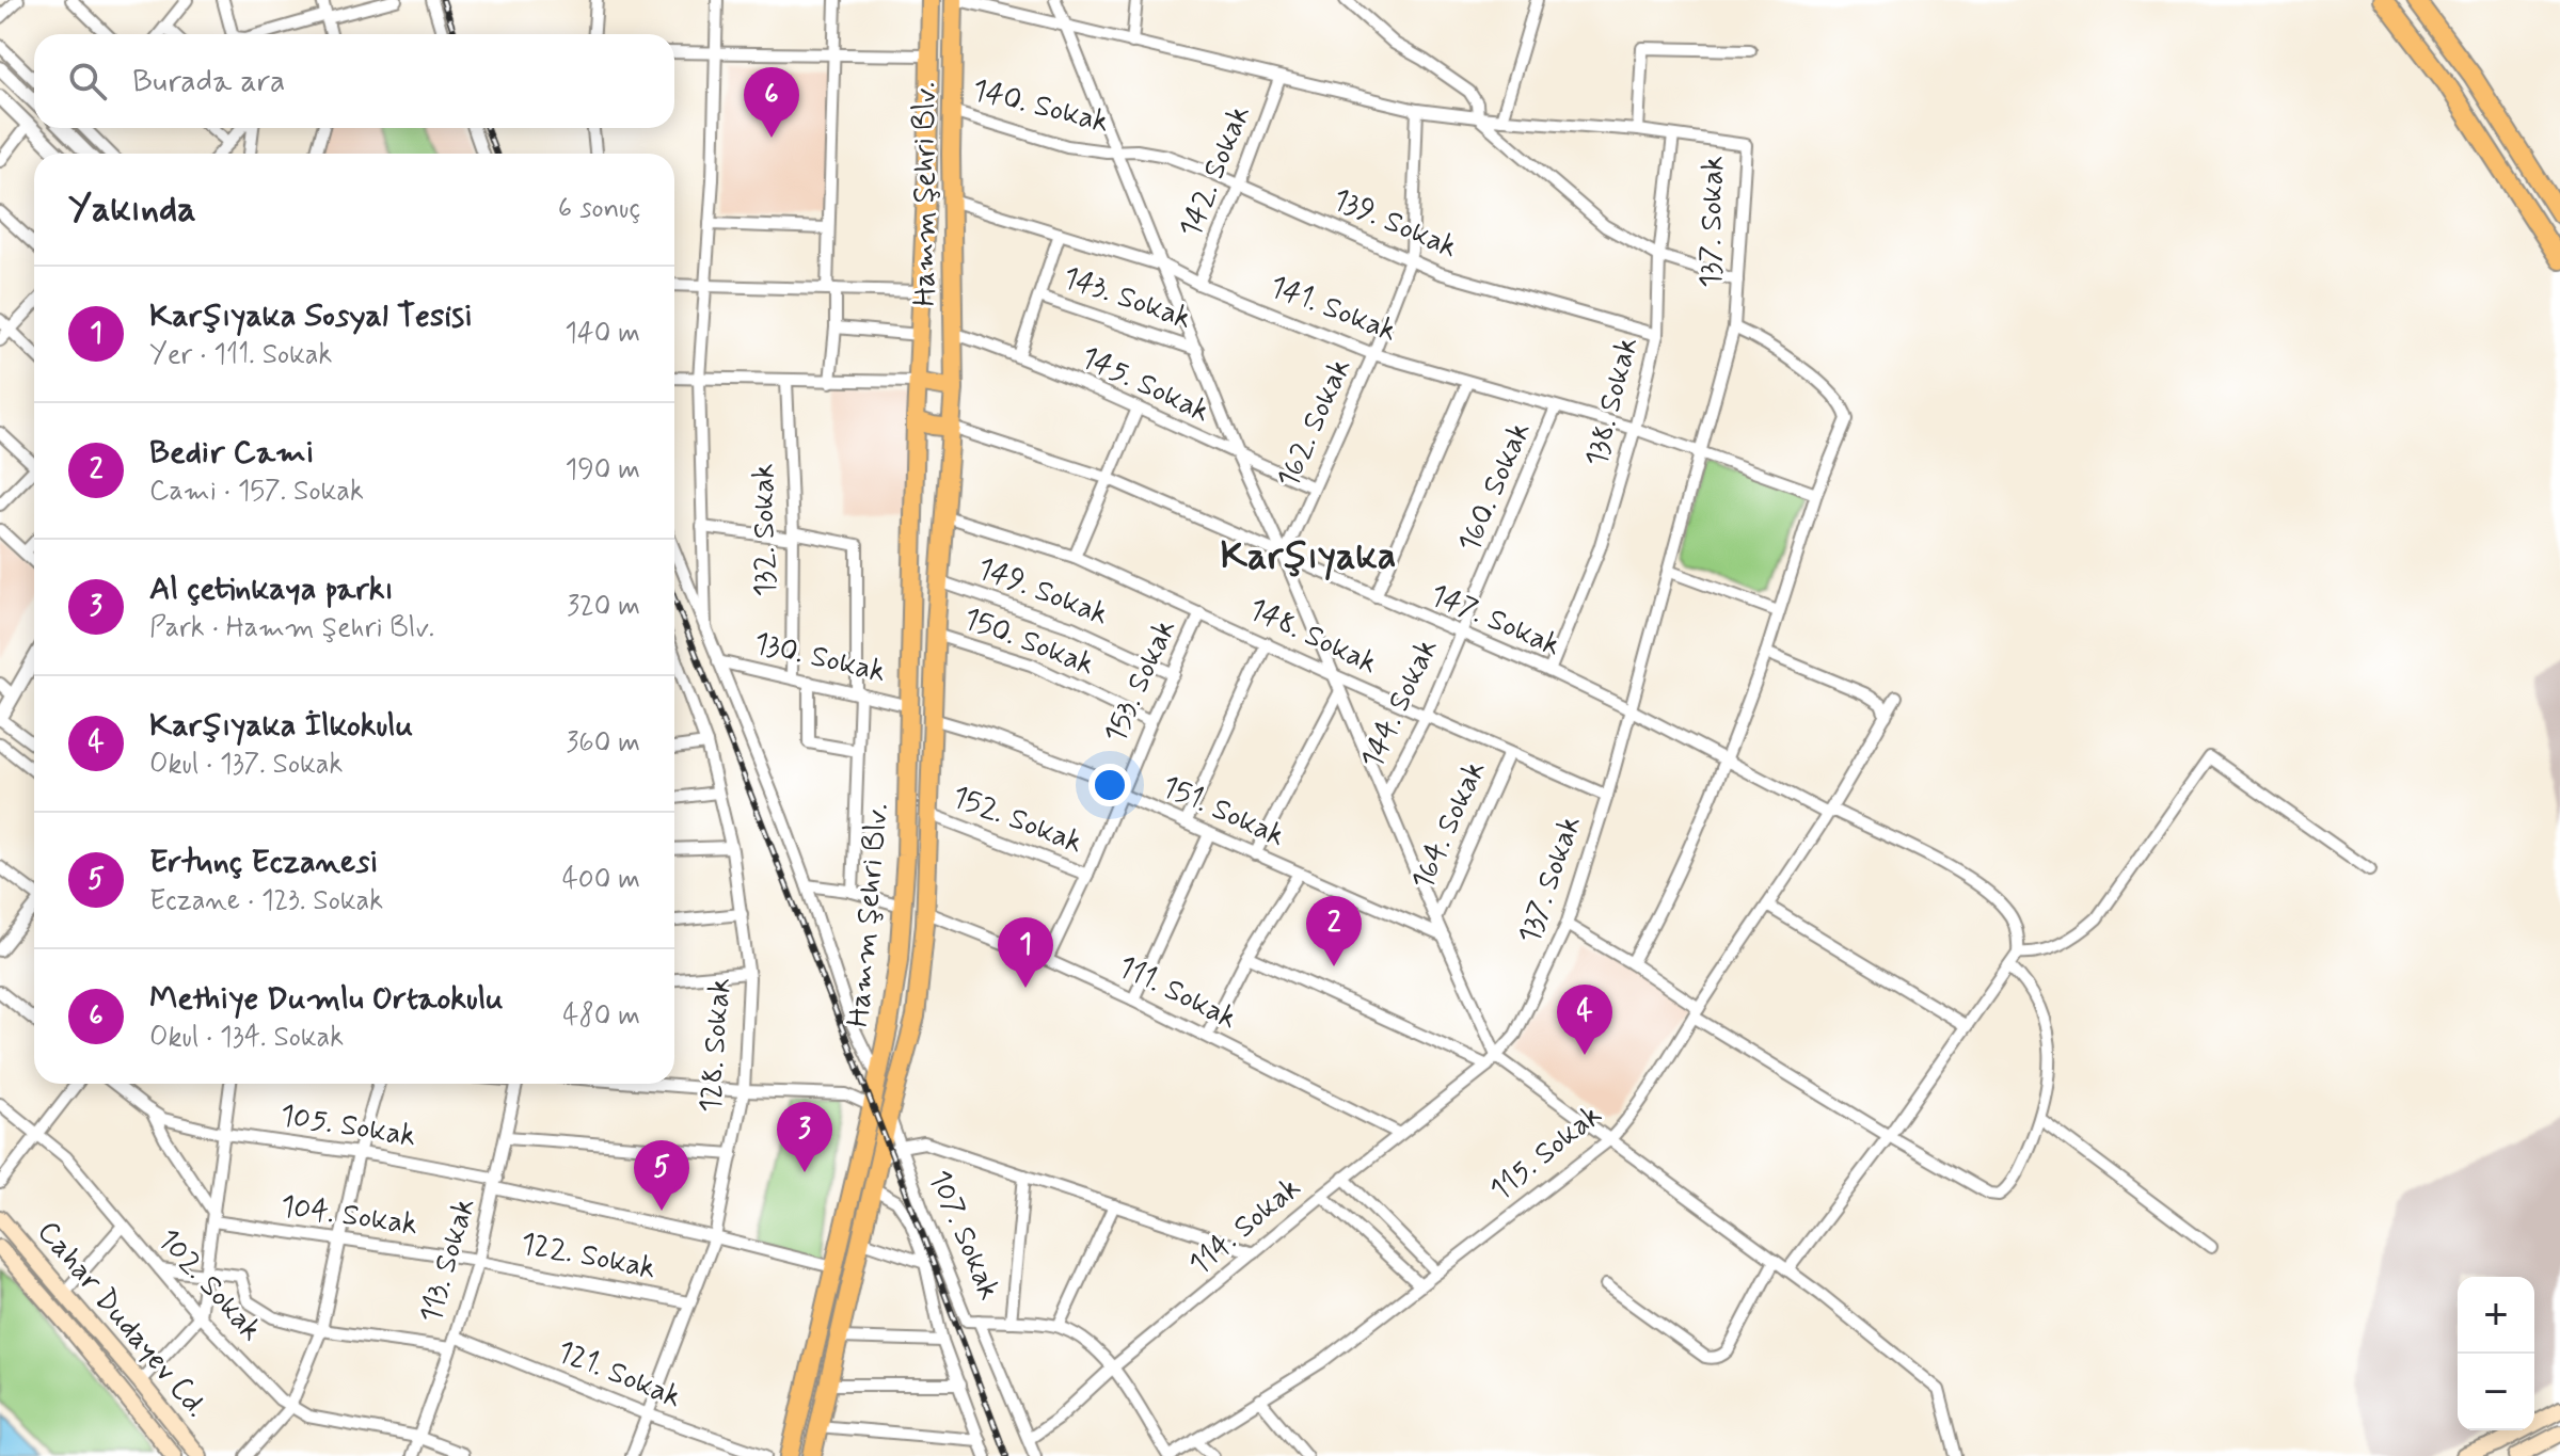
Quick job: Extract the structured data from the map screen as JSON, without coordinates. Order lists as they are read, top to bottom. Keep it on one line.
{"streets":{"main road":["Hamm Şehri Blv.","Cahar Dudayev Cd."],"street":["140. Sokak","142. Sokak","137. Sokak","139. Sokak","143. Sokak","141. Sokak","145. Sokak","138. Sokak","162. Sokak","160. Sokak","132. Sokak","149. Sokak","147. Sokak","148. Sokak","150. Sokak","130. Sokak","153. Sokak","144. Sokak","151. Sokak","152. Sokak","164. Sokak","111. Sokak","128. Sokak","105. Sokak","115. Sokak","104. Sokak","114. Sokak","107. Sokak","122. Sokak","113. Sokak","102. Sokak","121. Sokak"]},"crossings":[["140. Sokak","Hamm Şehri Blv."],["140. Sokak","139. Sokak"],["142. Sokak","137. Sokak"],["142. Sokak","139. Sokak"],["142. Sokak","141. Sokak"],["Hamm Şehri Blv.","137. Sokak"],["Hamm Şehri Blv.","141. Sokak"],["Hamm Şehri Blv.","145. Sokak"],["Hamm Şehri Blv.","149. Sokak"],["Hamm Şehri Blv.","147. Sokak"],["Hamm Şehri Blv.","148. Sokak"],["Hamm Şehri Blv.","150. Sokak"],["Hamm Şehri Blv.","130. Sokak"],["Hamm Şehri Blv.","151. Sokak"],["Hamm Şehri Blv.","152. Sokak"],["Hamm Şehri Blv.","111. Sokak"],["Hamm Şehri Blv.","105. Sokak"],["Hamm Şehri Blv.","107. Sokak"],["137. Sokak","141. Sokak"],["137. Sokak","138. Sokak"],["137. Sokak","162. Sokak"],["137. Sokak","147. Sokak"],["137. Sokak","148. Sokak"],["137. Sokak","114. Sokak"],["139. Sokak","138. Sokak"],["139. Sokak","162. Sokak"],["141. Sokak","138. Sokak"],["141. Sokak","162. Sokak"],["141. Sokak","160. Sokak"],["145. Sokak","162. Sokak"],["138. Sokak","147. Sokak"],["162. Sokak","147. Sokak"],["160. Sokak","147. Sokak"],["160. Sokak","144. Sokak"],["132. Sokak","130. Sokak"],["149. Sokak","153. Sokak"],["147. Sokak","144. Sokak"],["147. Sokak","115. Sokak"],["148. Sokak","153. Sokak"],["148. Sokak","144. Sokak"],["148. Sokak","164. Sokak"],["150. Sokak","153. Sokak"],["153. Sokak","151. Sokak"],["153. Sokak","152. Sokak"],["153. Sokak","111. Sokak"],["111. Sokak","114. Sokak"],["128. Sokak","105. Sokak"],["128. Sokak","122. Sokak"],["128. Sokak","121. Sokak"],["105. Sokak","113. Sokak"],["115. Sokak","107. Sokak"],["104. Sokak","122. Sokak"],["104. Sokak","113. Sokak"],["114. Sokak","107. Sokak"],["122. Sokak","113. Sokak"],["113. Sokak","102. Sokak"],["113. Sokak","121. Sokak"]],"districts":["Karşıyaka"],"page":{"search":"Burada ara","pins":["6","2","1","4","3","5"],"heading":["Yakında","6 sonuç"],"list":[{"mark":"1","name":"Karşıyaka Sosyal Tesisi","note":"Yer · 111. Sokak","value":"140 m"},{"mark":"2","name":"Bedir Cami","note":"Cami · 157. Sokak","value":"190 m"},{"mark":"3","name":"Al çetinkaya parkı","note":"Park · Hamm Şehri Blv.","value":"320 m"},{"mark":"4","name":"Karşıyaka İlkokulu","note":"Okul · 137. Sokak","value":"360 m"},{"mark":"5","name":"Ertunç Eczanesi","note":"Eczane · 123. Sokak","value":"400 m"},{"mark":"6","name":"Methiye Dumlu Ortaokulu","note":"Okul · 134. Sokak","value":"480 m"}],"map_buttons":["+","−"]}}
